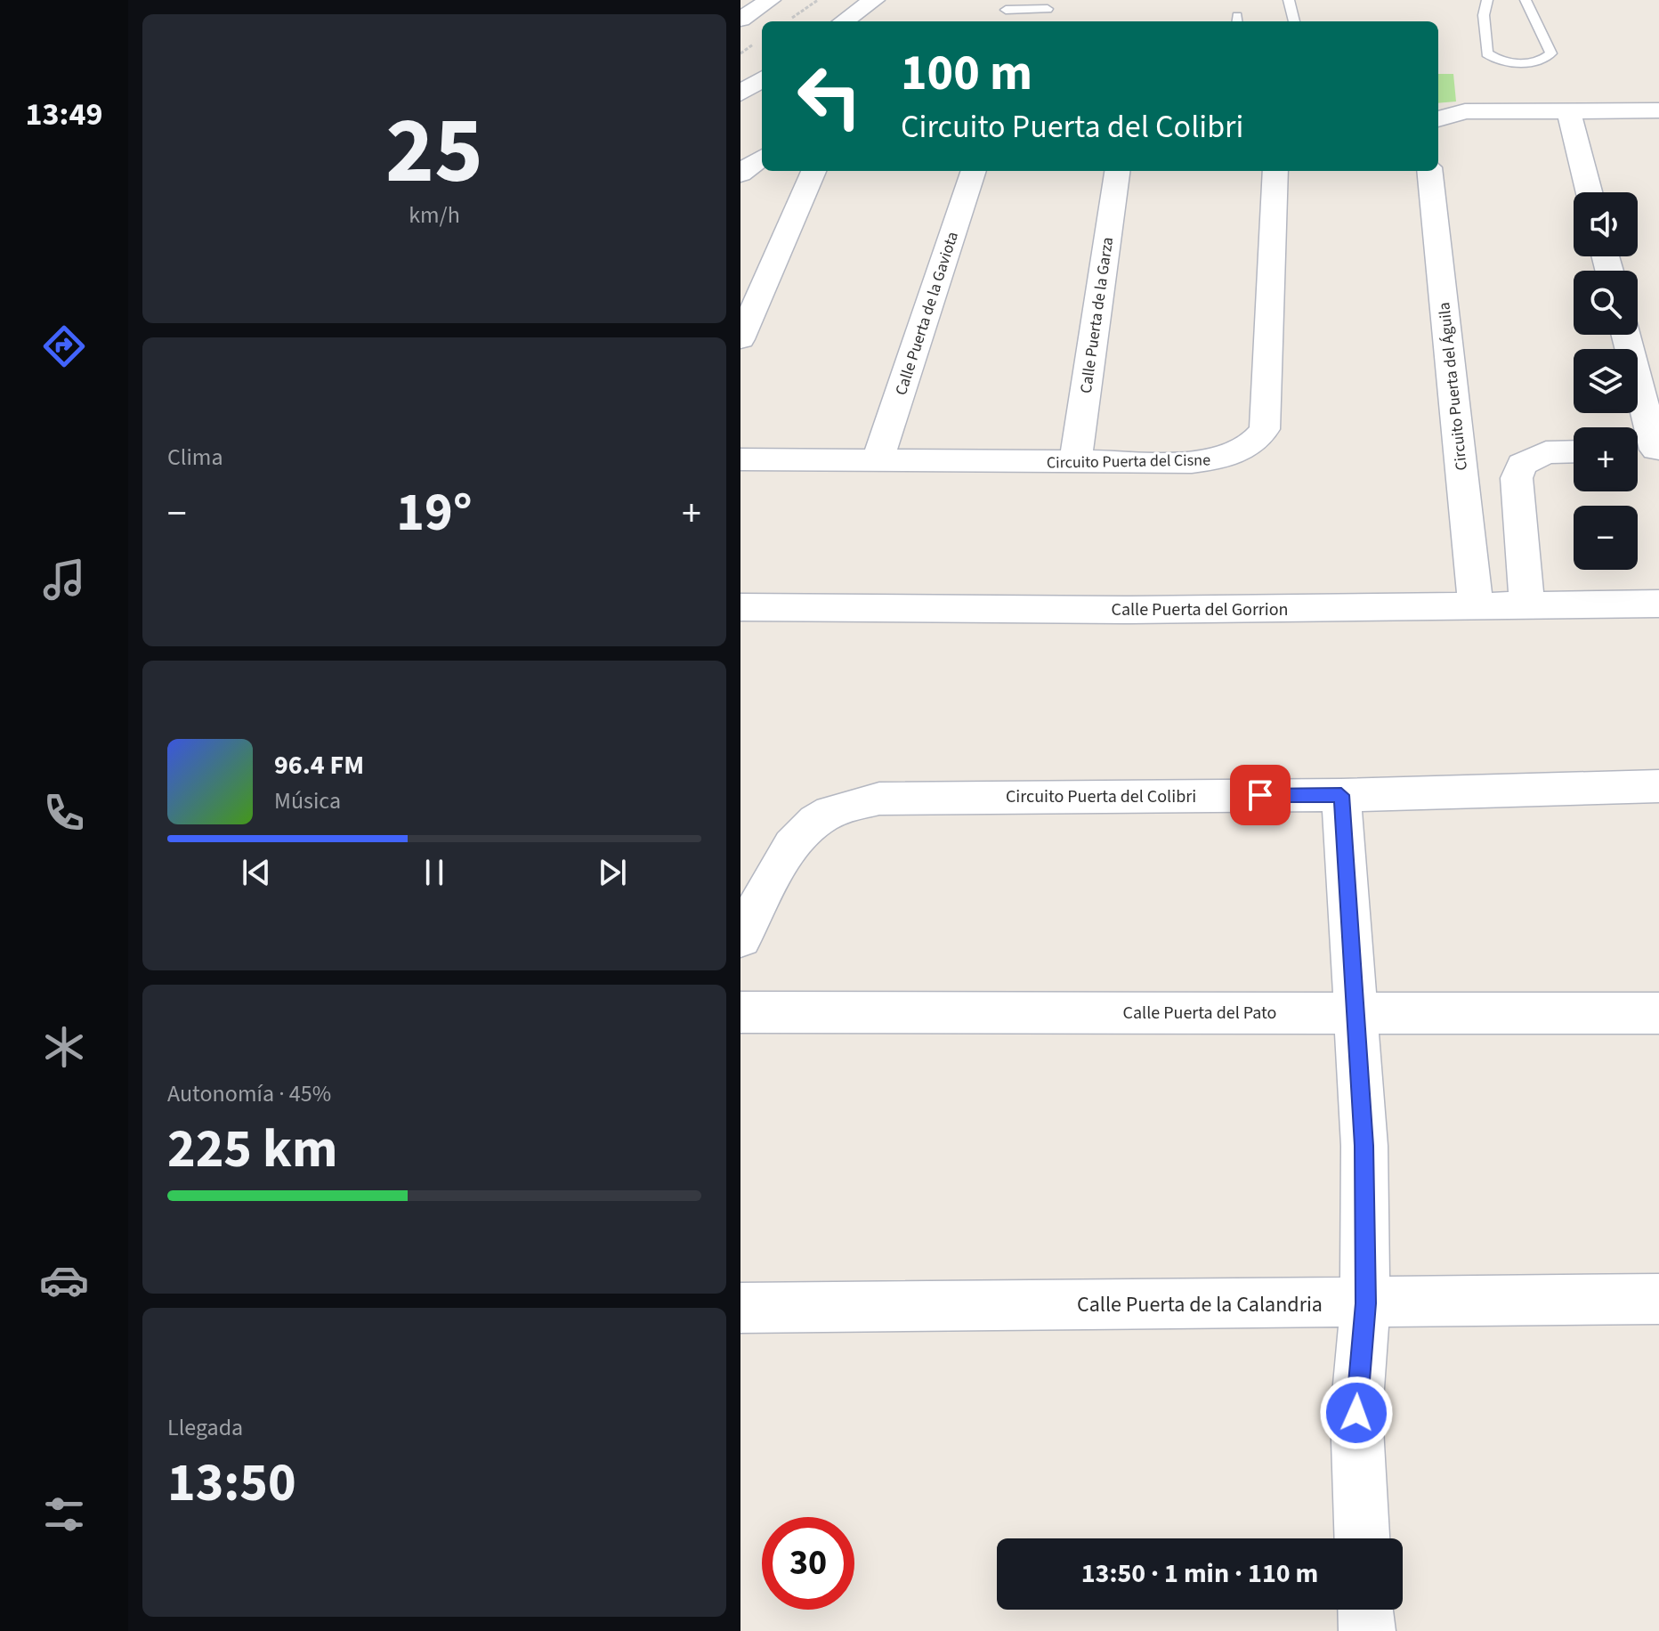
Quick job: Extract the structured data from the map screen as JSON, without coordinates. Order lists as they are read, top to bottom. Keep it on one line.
{"streets":{"street":["Calle Puerta de la Gaviota","Calle Puerta de la Garza","Circuito Puerta del Águila","Circuito Puerta del Cisne","Calle Puerta del Gorrion","Circuito Puerta del Colibri","Calle Puerta del Pato","Calle Puerta de la Calandria"]},"crossings":[["Calle Puerta de la Gaviota","Circuito Puerta del Cisne"],["Calle Puerta de la Garza","Circuito Puerta del Cisne"],["Circuito Puerta del Águila","Calle Puerta del Gorrion"]],"page":{"tabs":"13:49","tile":[["25","km/h"],"Clima",["Autonomía · 45%","225 km"],["Llegada","13:50"]],"turn":["100 m","Circuito Puerta del Colibri"],"map_buttons":["+","−"],"heat":["−","19°","+"],"song":["96.4 FM","Música"],"limit":"30","trip":"13:50 · 1 min · 110 m"}}
